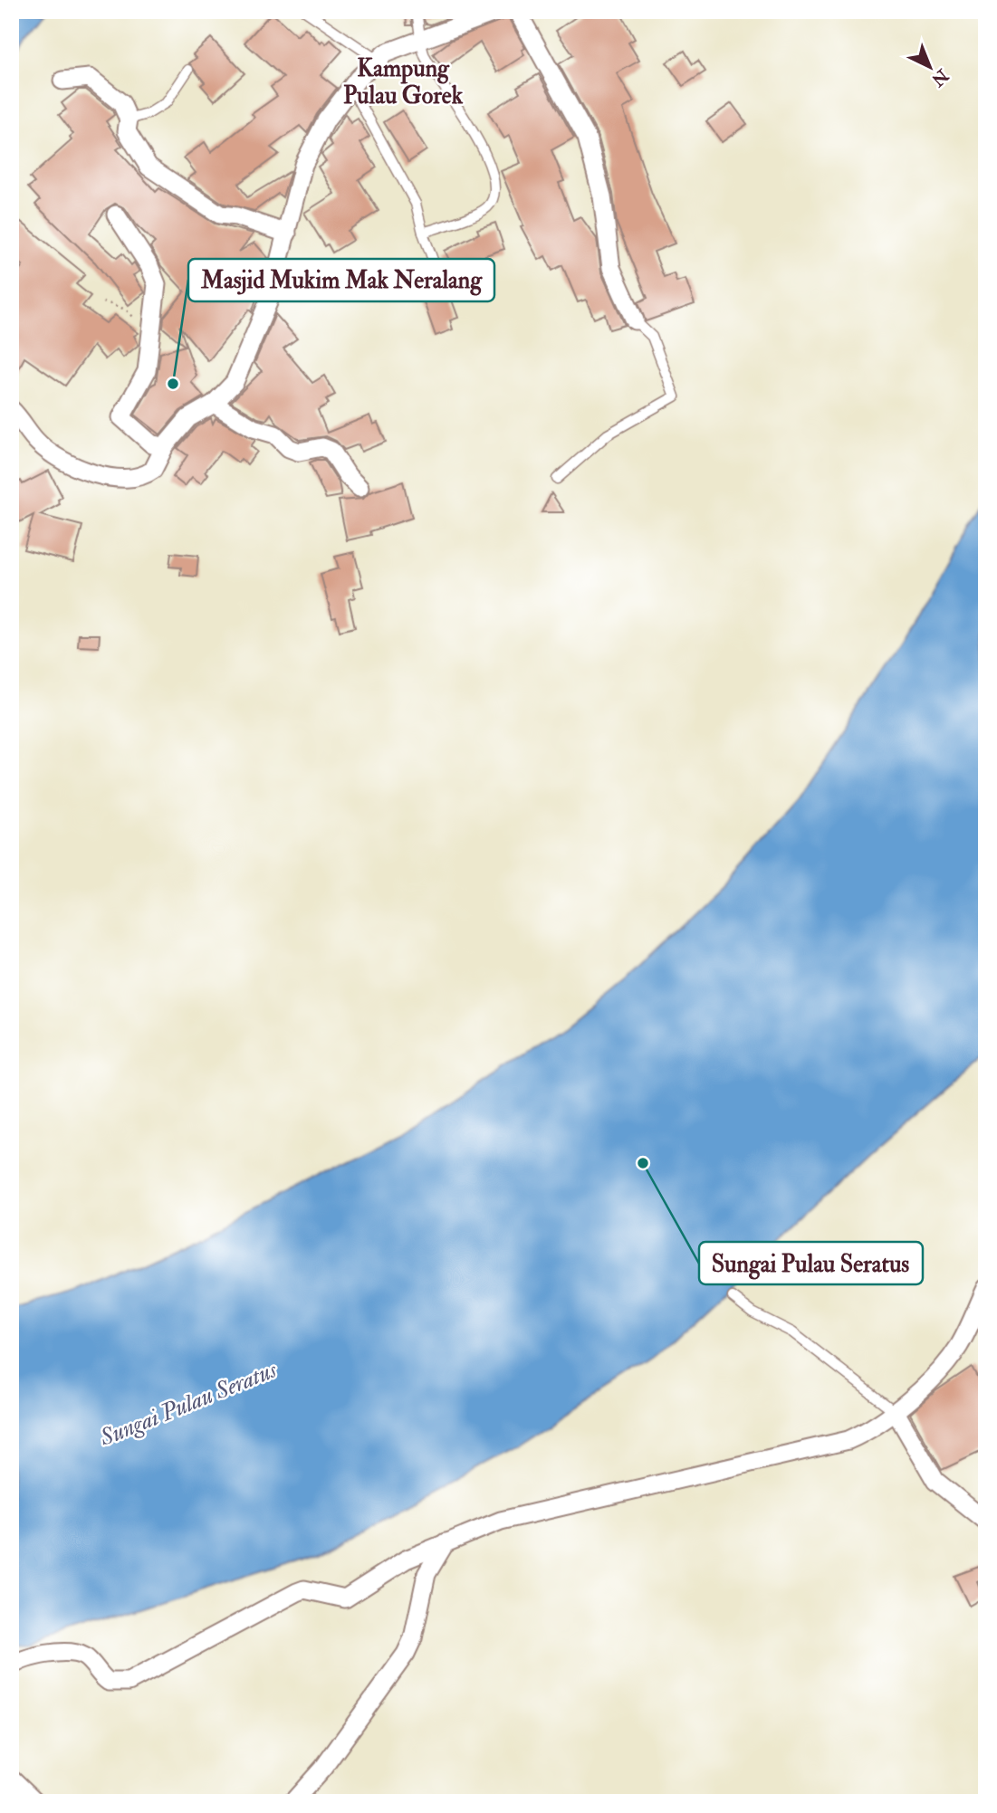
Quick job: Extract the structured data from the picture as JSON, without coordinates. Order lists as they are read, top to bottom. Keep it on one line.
{"districts":["Kampung Pulau Gorek"],"water":["Sungai Pulau Seratus"],"places":["Masjid Mukim Mak Neralang","Sungai Pulau Seratus"],"north":"bottom right"}
